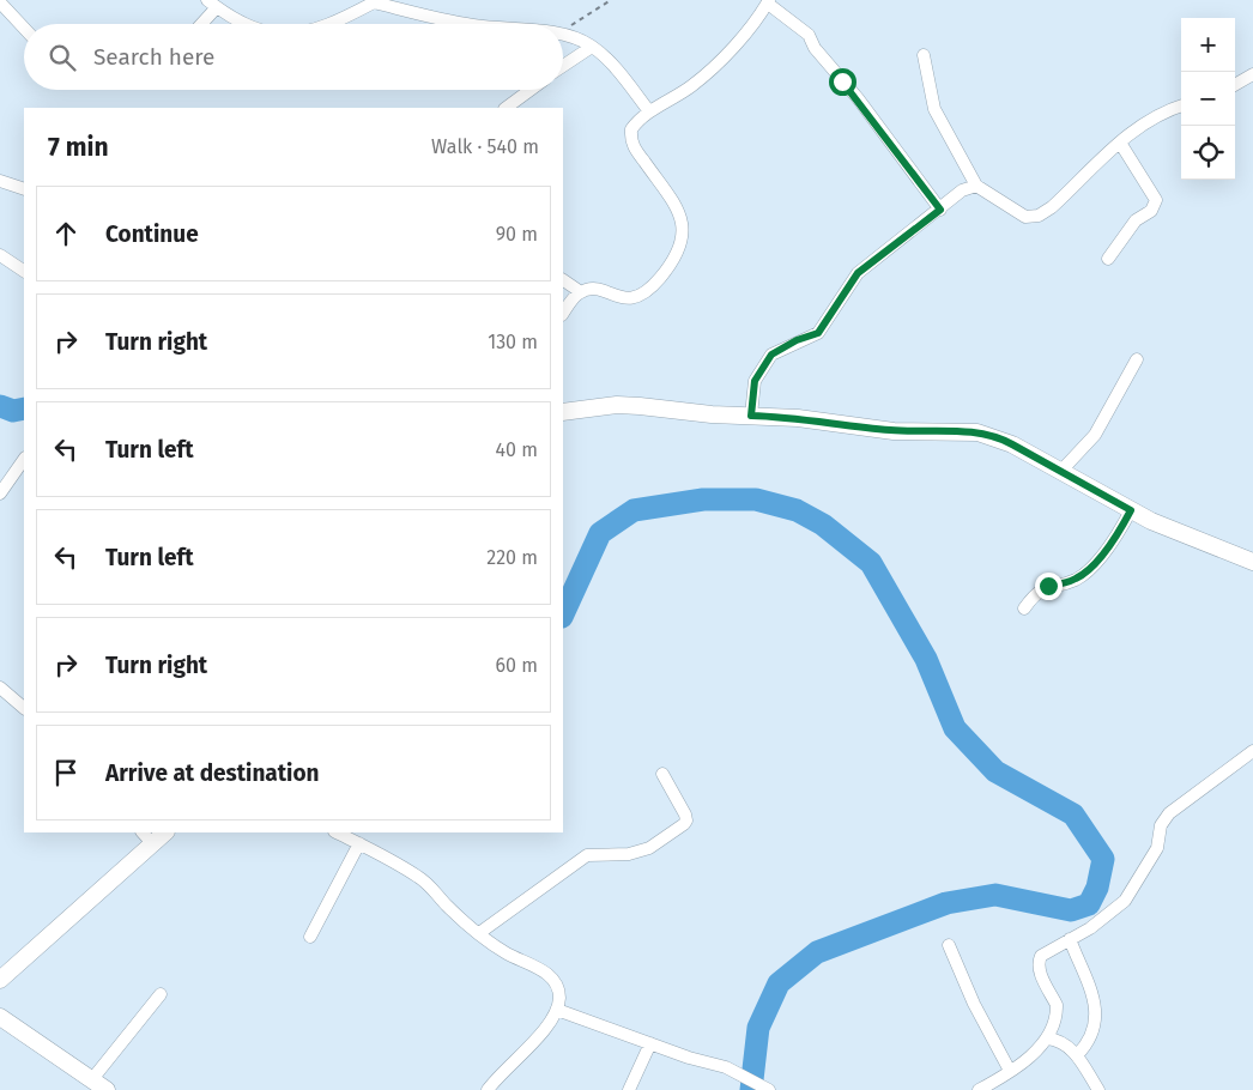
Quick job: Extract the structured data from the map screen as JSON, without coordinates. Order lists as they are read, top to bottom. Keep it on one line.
{"page":{"map_buttons":["+","−"],"search":"Search here","heading":["7 min","Walk · 540 m"],"list":[["Continue","90 m"],["Turn right","130 m"],["Turn left","40 m"],["Turn left","220 m"],["Turn right","60 m"],"Arrive at destination"]}}
